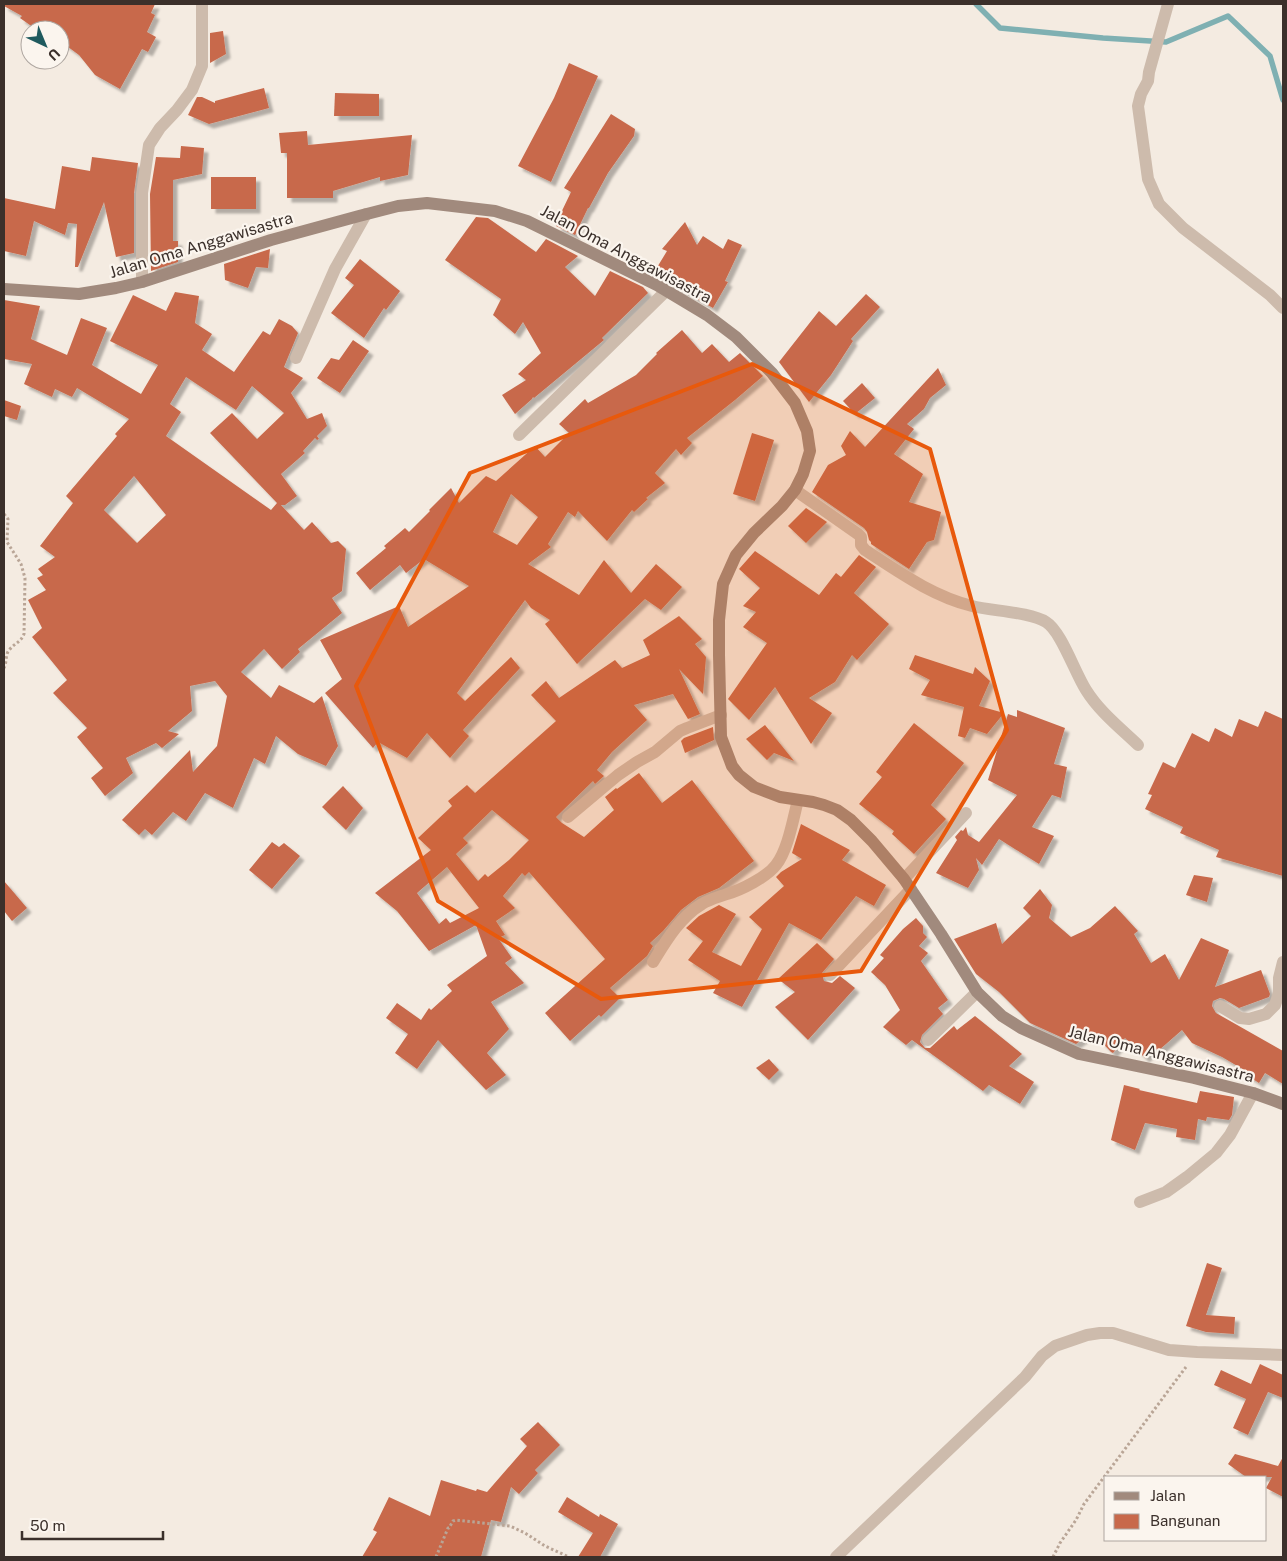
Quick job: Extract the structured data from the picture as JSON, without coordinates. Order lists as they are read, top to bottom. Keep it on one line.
{"streets":{"main road":["Jalan Oma Anggawisastra"]},"legend":["Jalan","Bangunan"],"scale_bar":"50 m","north":"bottom right"}
